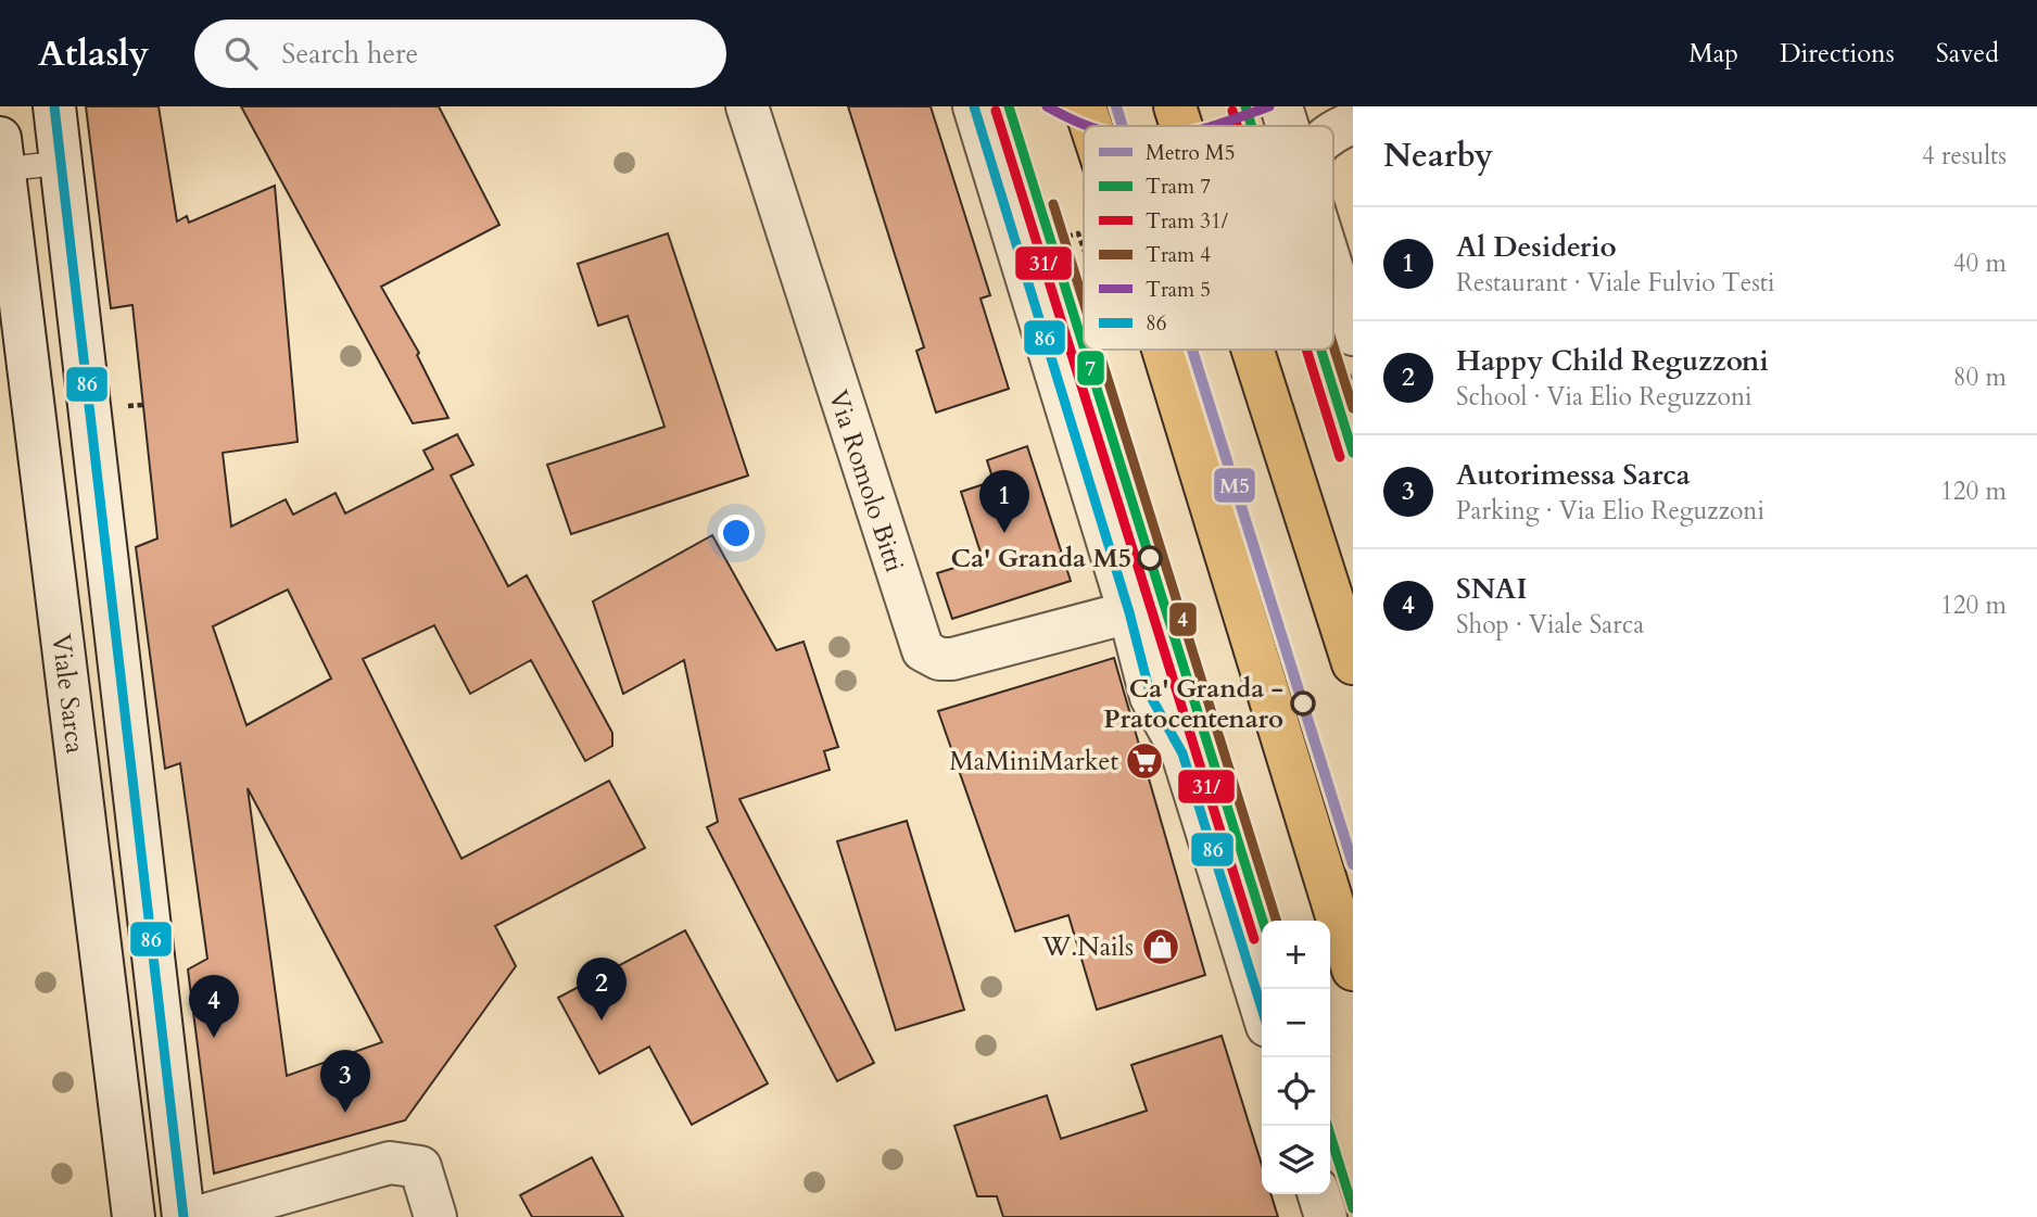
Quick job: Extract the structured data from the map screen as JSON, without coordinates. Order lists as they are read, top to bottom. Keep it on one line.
{"streets":{"street":["Via Romolo Bitti","Viale Sarca"]},"places":{"other":["Ca' Granda M5","Ca' Granda - Pratocentenaro"],"supermarket":["MaMiniMarket"],"shop":["W.Nails"]},"lines":["metro line M5","tram line 7","tram line 5","transit line 86","tram line 31/","tram line 4"],"legend":["Metro M5","Tram 7","Tram 31/","Tram 4","Tram 5","86"],"page":{"header":"Atlasly","search":"Search here","nav":["Map","Directions","Saved"],"heading":["Nearby","4 results"],"list":[{"mark":"1","name":"Al Desiderio","note":"Restaurant · Viale Fulvio Testi","value":"40 m"},{"mark":"2","name":"Happy Child Reguzzoni","note":"School · Via Elio Reguzzoni","value":"80 m"},{"mark":"3","name":"Autorimessa Sarca","note":"Parking · Via Elio Reguzzoni","value":"120 m"},{"mark":"4","name":"SNAI","note":"Shop · Viale Sarca","value":"120 m"}],"pins":["1","2","4","3"],"map_buttons":["+","−"]}}
